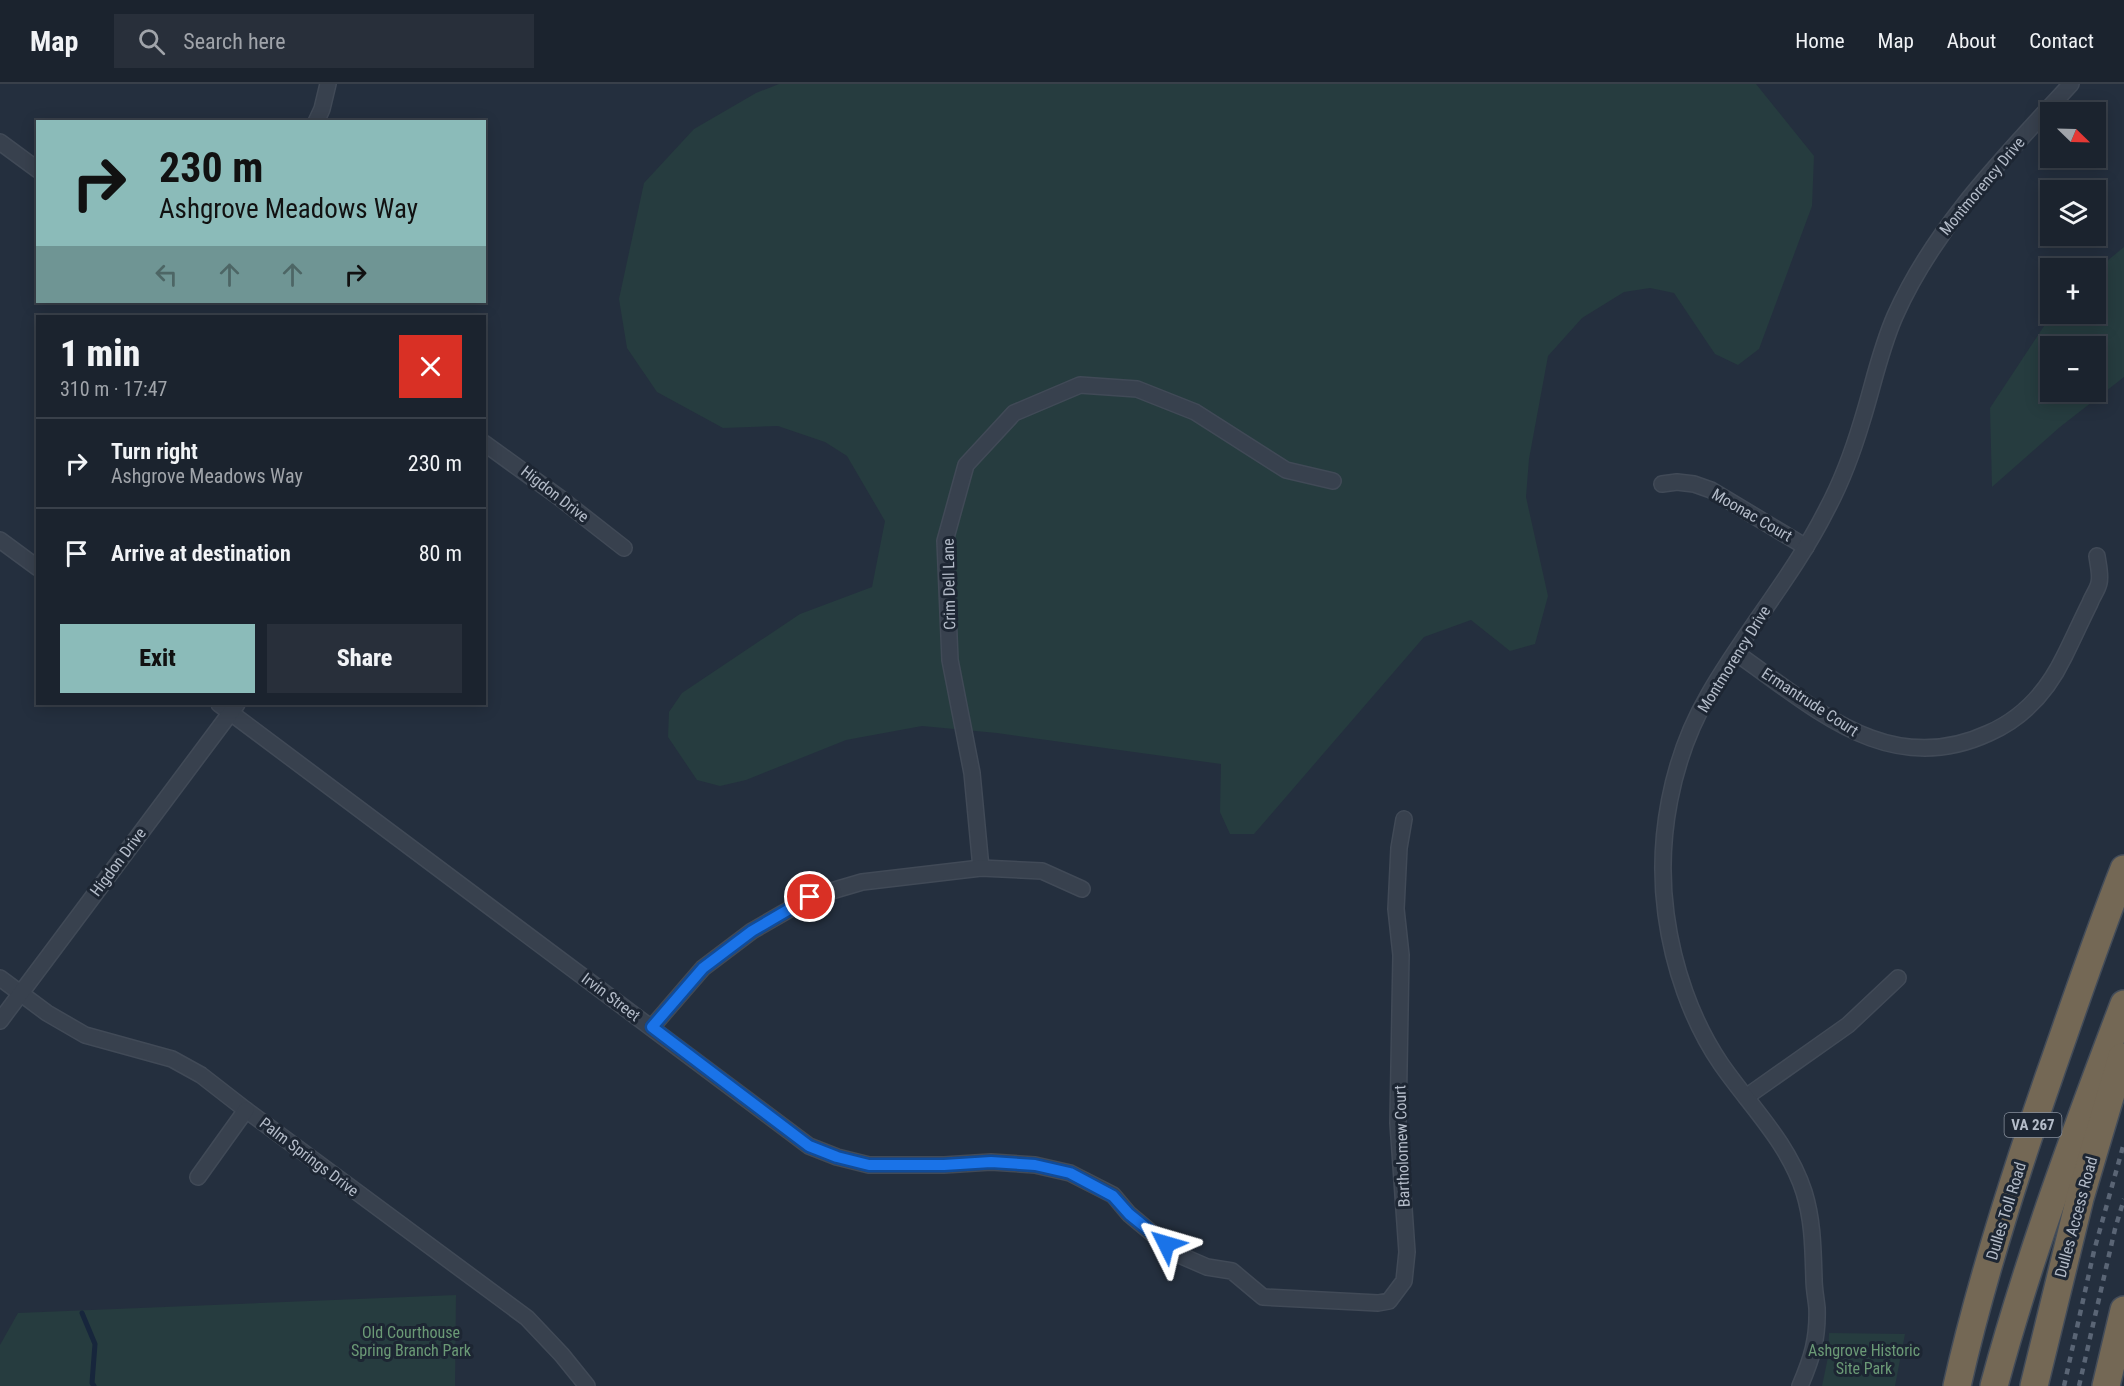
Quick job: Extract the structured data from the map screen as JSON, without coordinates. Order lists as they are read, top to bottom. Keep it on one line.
{"streets":{"highway":["VA 267","Dulles Toll Road","Dulles Access Road"],"street":["Montmorency Drive","Higdon Drive","Moonac Court","Crim Dell Lane","Ermantrude Court","Irvin Street","Bartholomew Court","Palm Springs Drive"]},"crossings":[["Montmorency Drive","Moonac Court"],["Montmorency Drive","Ermantrude Court"],["Higdon Drive","Irvin Street"],["Higdon Drive","Palm Springs Drive"],["Irvin Street","Bartholomew Court"]],"parks":["Old Courthouse Spring Branch Park","Ashgrove Historic Site Park"],"north":"bottom right","page":{"header":"Map","search":"Search here","nav":["Home","Map","About","Contact"],"map_buttons":["+","−"],"turn":["230 m","Ashgrove Meadows Way"],"heading":["1 min","310 m · 17:47"],"list":[{"name":"Turn right","note":"Ashgrove Meadows Way","value":"230 m"},{"name":"Arrive at destination","value":"80 m"}],"buttons":["Exit","Share"]}}
